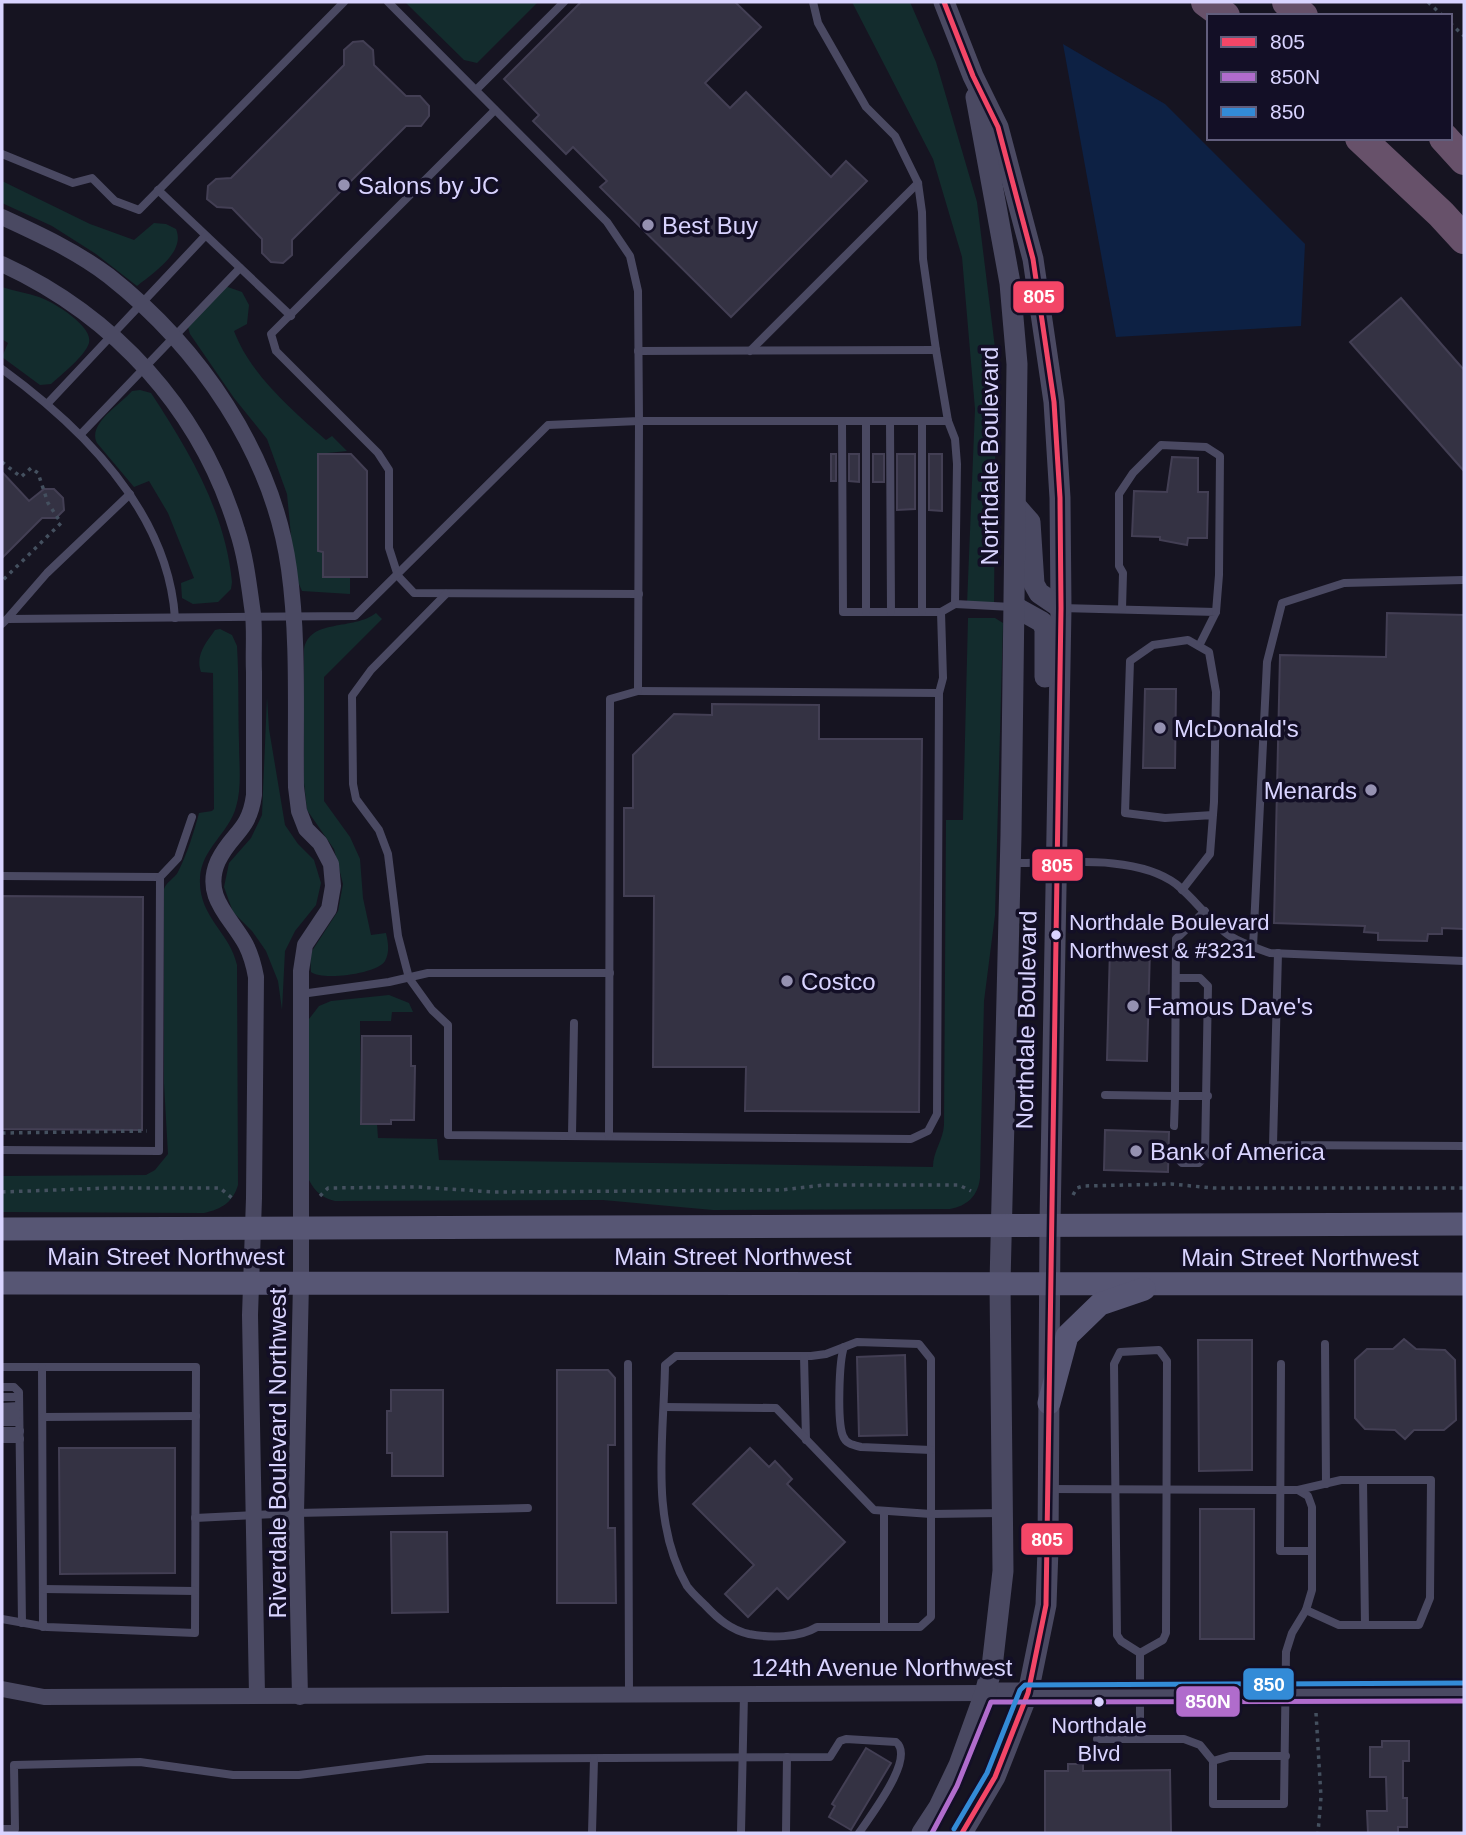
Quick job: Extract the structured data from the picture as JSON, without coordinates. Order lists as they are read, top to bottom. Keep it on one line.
{"streets":{"main road":["Main Street Northwest"],"street":["Northdale Boulevard","Riverdale Boulevard Northwest","124th Avenue Northwest"]},"crossings":[["Northdale Boulevard","Main Street Northwest"],["Northdale Boulevard","124th Avenue Northwest"],["Main Street Northwest","Riverdale Boulevard Northwest"],["Riverdale Boulevard Northwest","124th Avenue Northwest"]],"places":["Salons by JC","Best Buy","McDonald's","Menards","Northdale Boulevard Northwest & #3231","Costco","Famous Dave's","Bank of America","Northdale Blvd"],"lines":["transit line 805","transit line 850","transit line 850N"],"legend":["805","850N","850"]}
